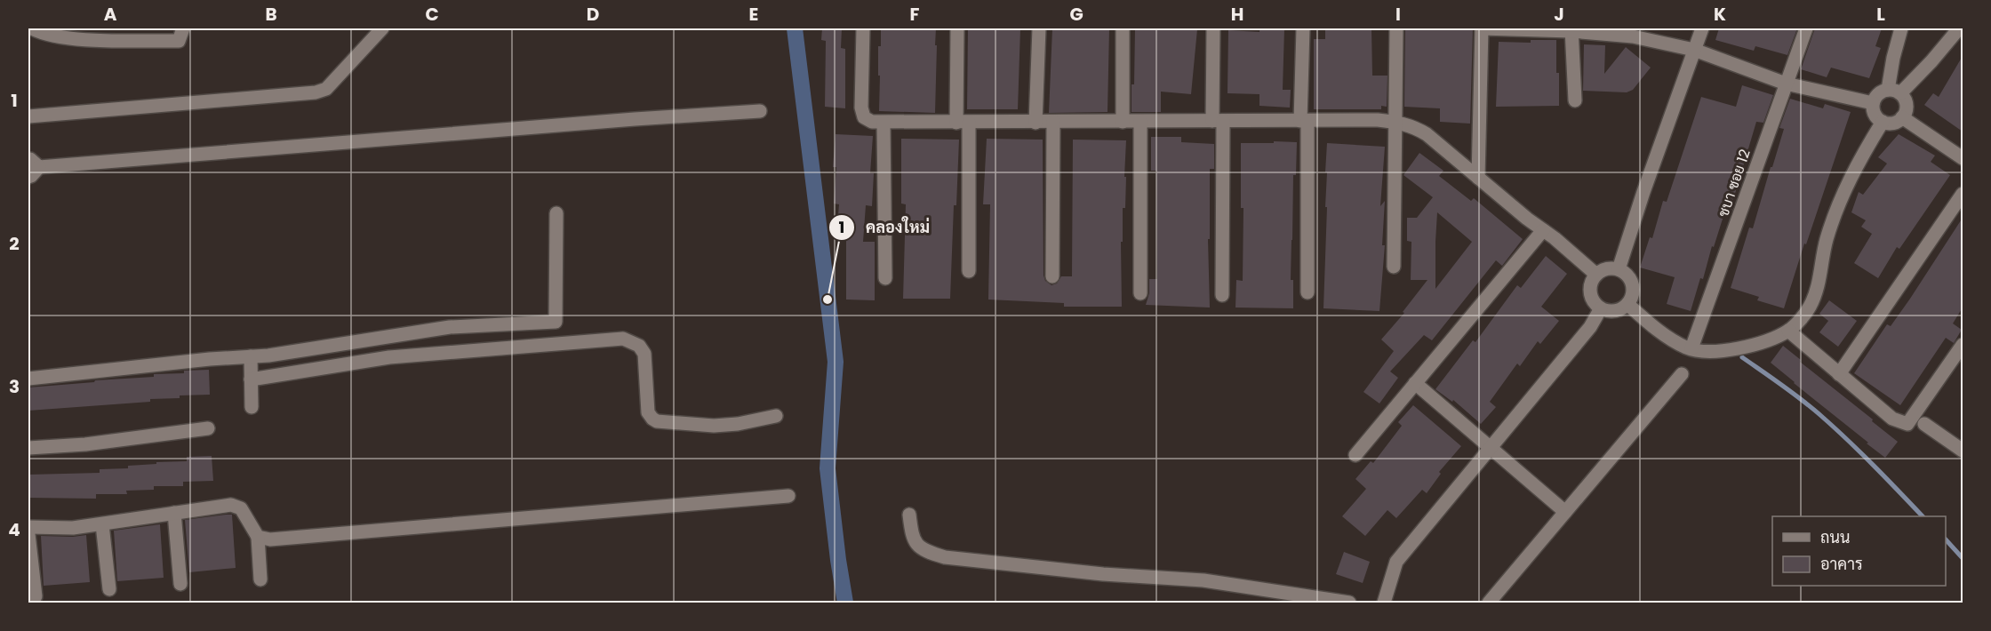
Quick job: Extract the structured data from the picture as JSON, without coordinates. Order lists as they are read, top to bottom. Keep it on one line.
{"streets":{"street":["ชบา ซอย 12"]},"places":["คลองใหม่"],"legend":["ถนน","อาคาร"],"grid":{"columns":["A","B","C","D","E","F","G","H","I","J","K","L"],"rows":["1","2","3","4"]}}
